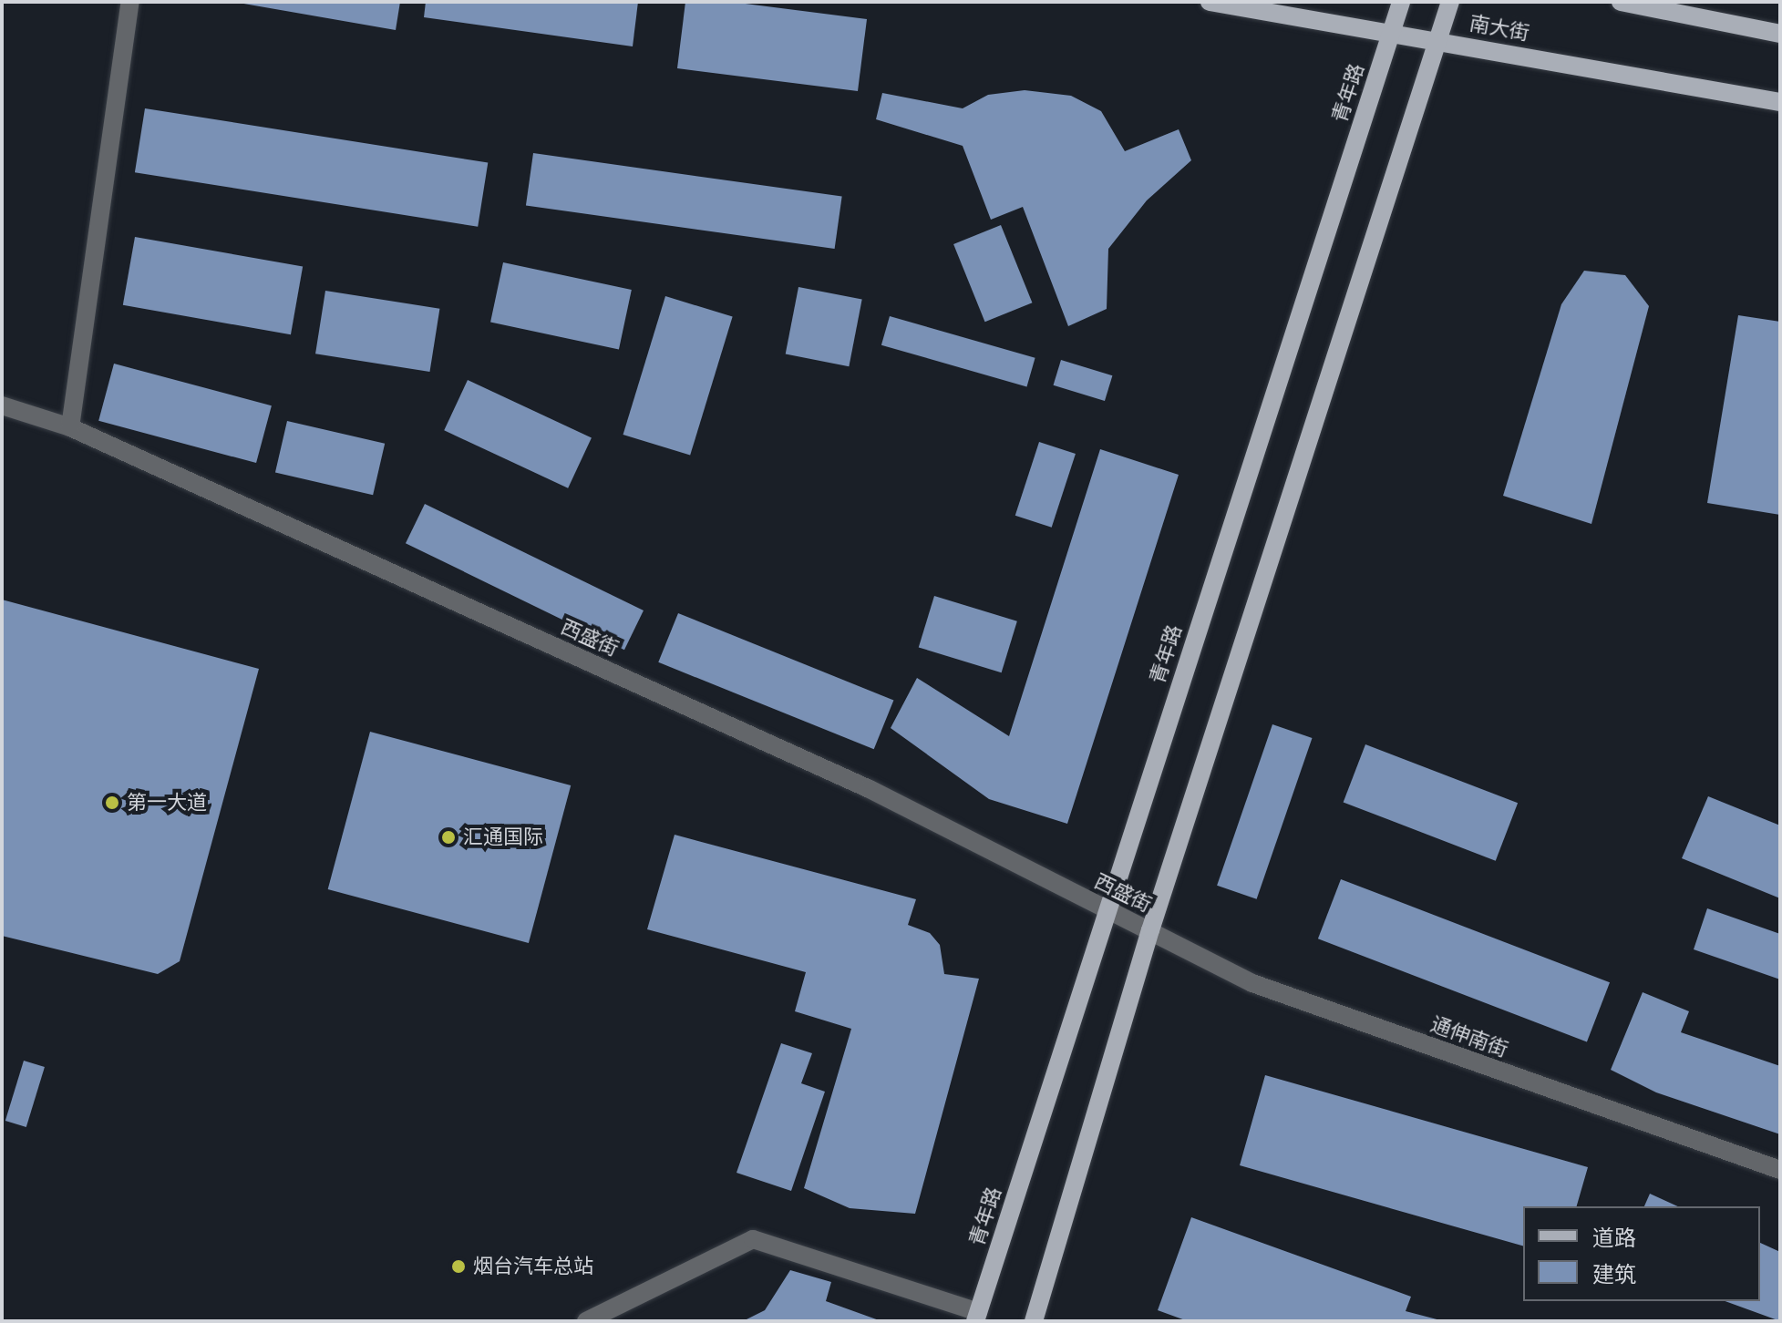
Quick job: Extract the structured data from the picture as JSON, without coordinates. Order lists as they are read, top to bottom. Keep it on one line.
{"streets":{"main road":["南大街","青年路"],"street":["西盛街","通伸南街"]},"crossings":[["南大街","青年路"],["青年路","西盛街"],["西盛街","通伸南街"]],"places":["第一大道","汇通国际","烟台汽车总站"],"legend":["道路","建筑"]}
